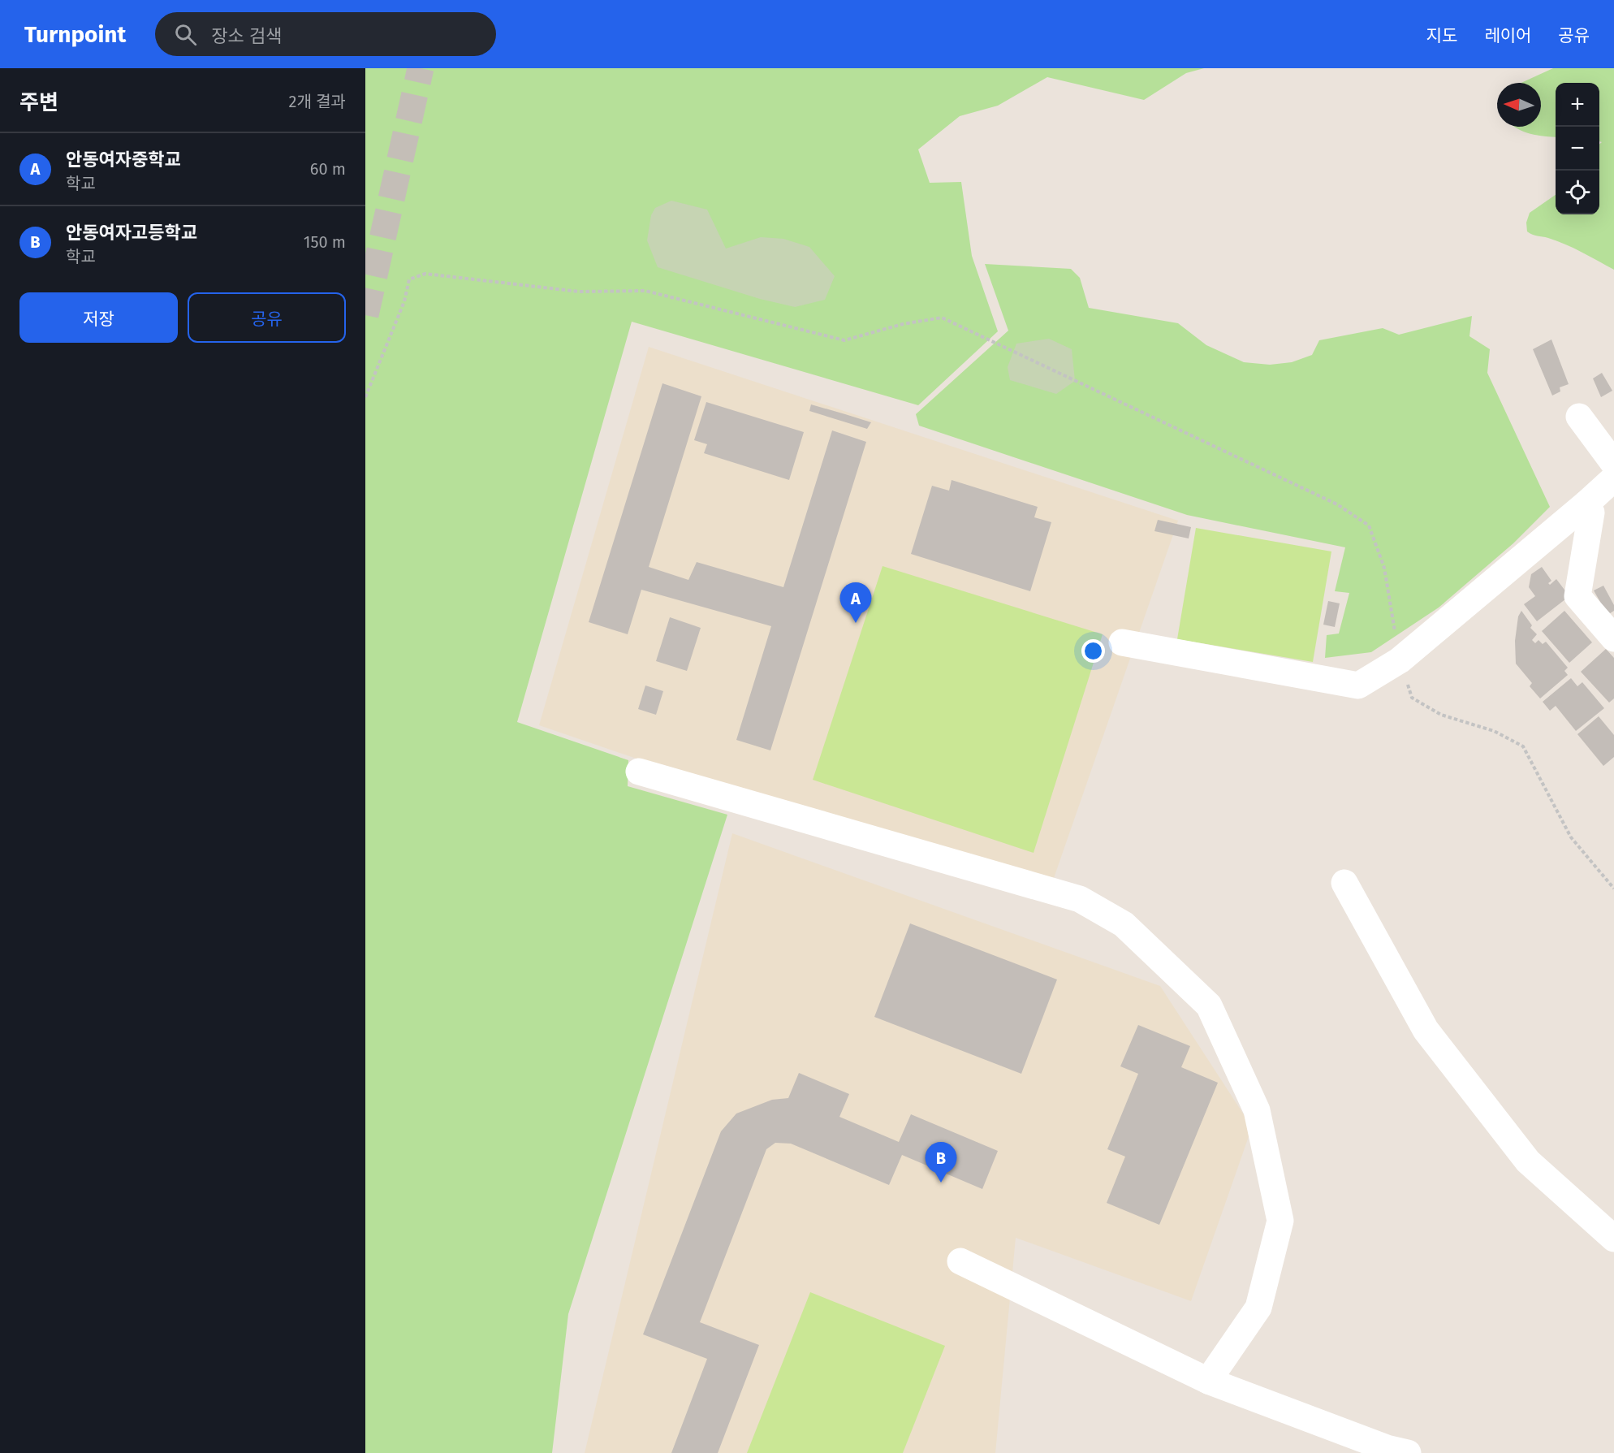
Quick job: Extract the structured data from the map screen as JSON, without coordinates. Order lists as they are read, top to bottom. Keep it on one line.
{"north":"left","page":{"header":"Turnpoint","search":"장소 검색","nav":["지도","레이어","공유"],"heading":["주변","2개 결과"],"map_buttons":["+","−"],"list":[{"mark":"A","name":"안동여자중학교","note":"학교","value":"60 m"},{"mark":"B","name":"안동여자고등학교","note":"학교","value":"150 m"}],"buttons":["저장","공유"],"pins":["A","B"]}}
